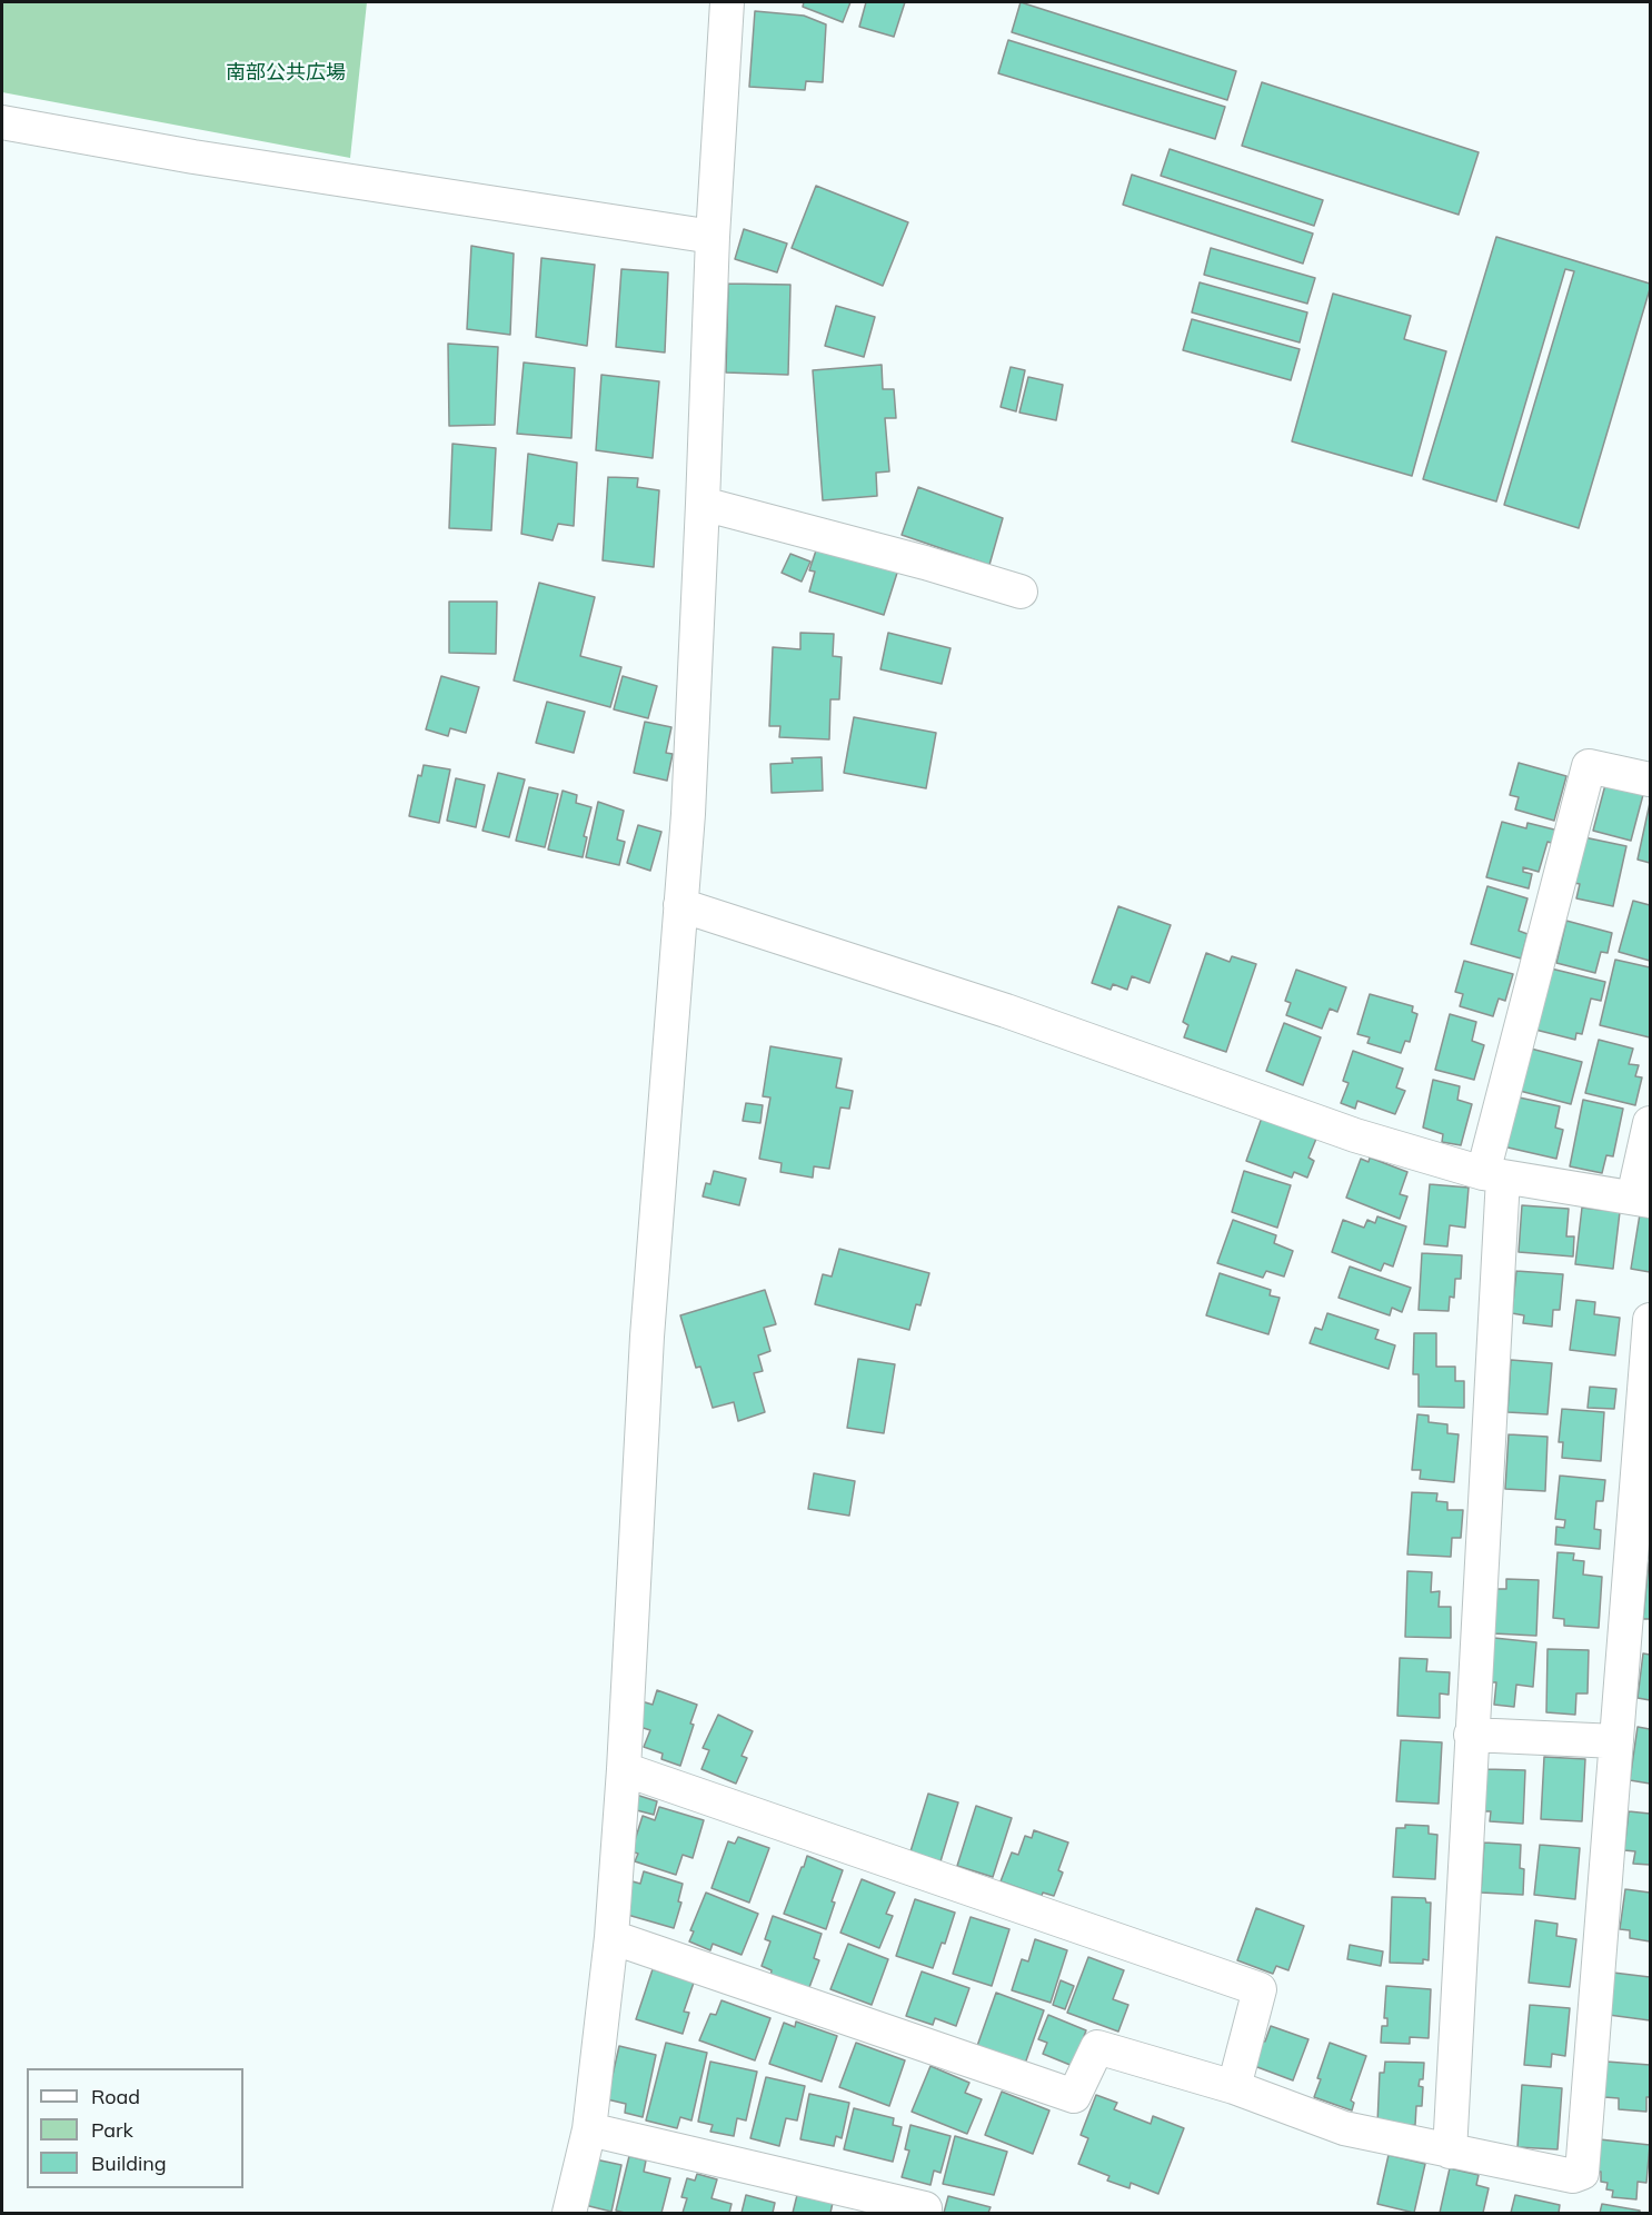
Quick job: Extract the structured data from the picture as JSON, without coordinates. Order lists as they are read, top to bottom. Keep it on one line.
{"parks":["南部公共広場"],"legend":["Road","Park","Building"]}
